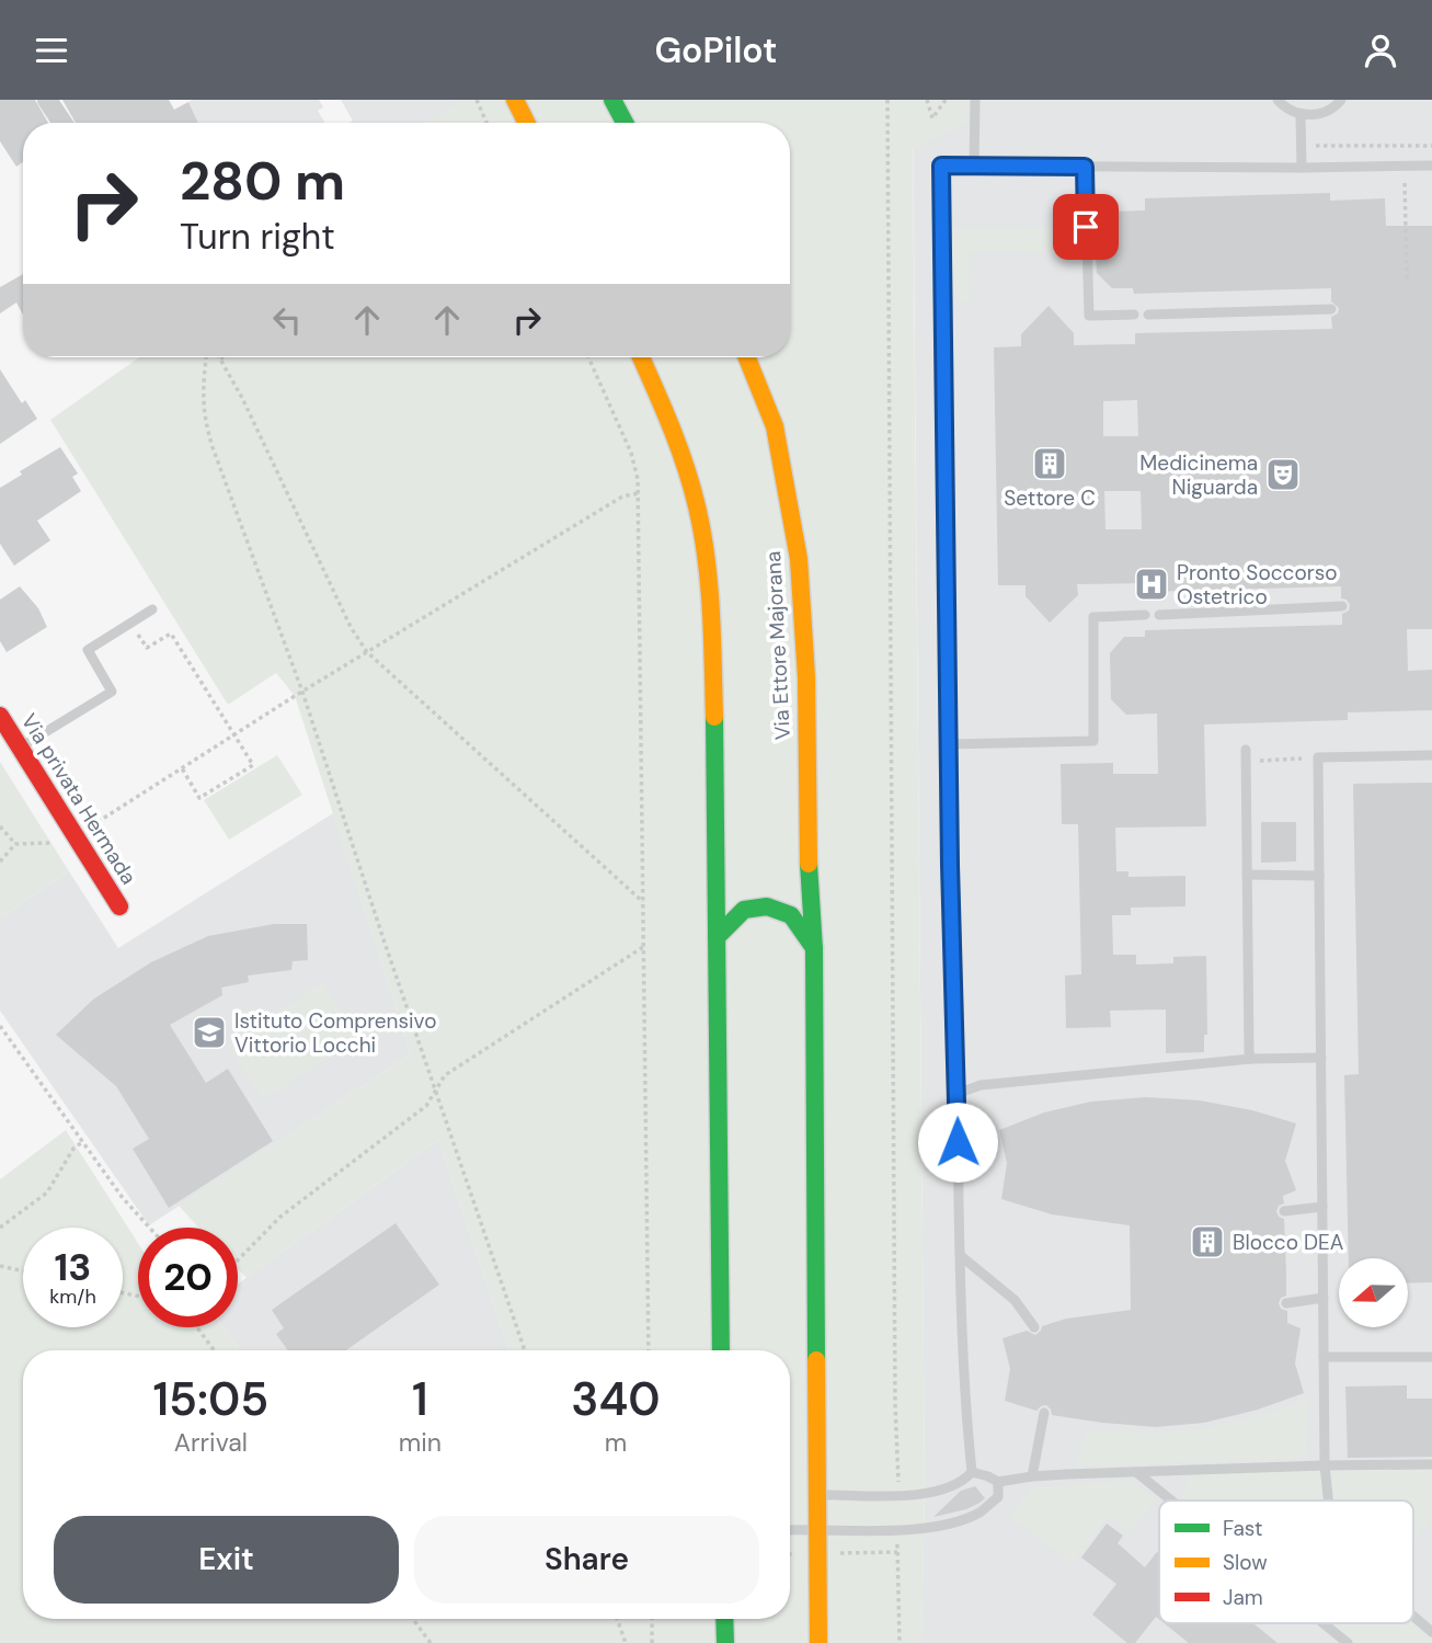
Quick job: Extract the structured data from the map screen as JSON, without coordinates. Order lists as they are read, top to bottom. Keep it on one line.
{"streets":{"street":["Via Ettore Majorana","Via privata Hermada"]},"places":{"building":["Settore C","Blocco DEA"],"theatre":["Medicinema Niguarda"],"hospital":["Pronto Soccorso Ostetrico"],"school or university":["Istituto Comprensivo Vittorio Locchi"]},"legend":["Fast","Slow","Jam"],"north":"left","page":{"header":"GoPilot","turn":["280 m","Turn right"],"speed":"13 km/h","limit":"20","eta":["15:05","Arrival","1","min","340","m"],"buttons":["Exit","Share"]}}
